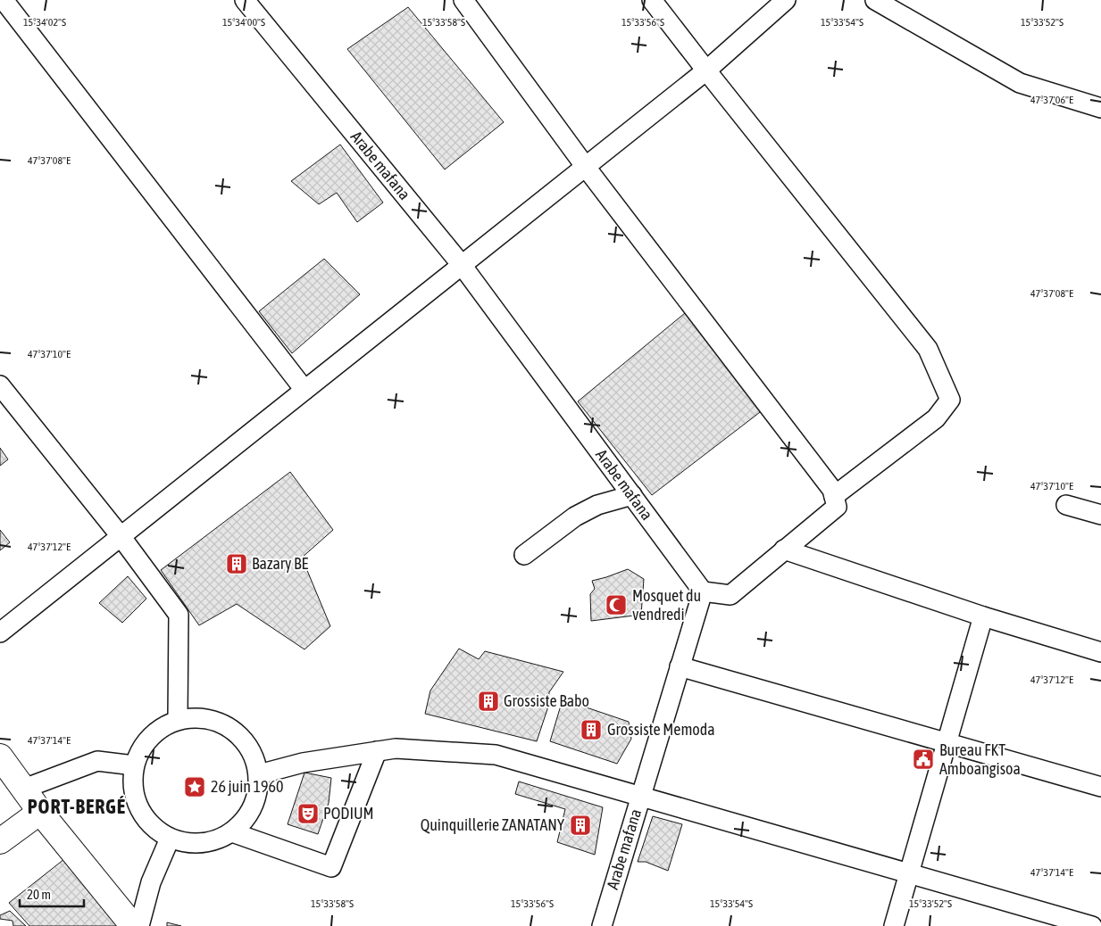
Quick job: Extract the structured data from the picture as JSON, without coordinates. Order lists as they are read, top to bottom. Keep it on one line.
{"streets":{"street":["Arabe mafana"]},"districts":["PORT-BERGÉ"],"places":{"building":["Bazary BE","Grossiste Babo","Grossiste Memoda","Quinquillerie ZANATANY"],"mosque":["Mosquet du vendredi"],"public building":["Bureau FKT Amboangisoa"],"place":["26 juin 1960"],"theatre":["PODIUM"]},"scale_bar":"20 m","coordinates":["15°34'02\"S","15°34'00\"S","15°33'58\"S","15°33'56\"S","15°33'54\"S","15°33'52\"S","47°37'06\"E","47°37'08\"E","47°37'10\"E","47°37'12\"E","47°37'14\"E"]}
